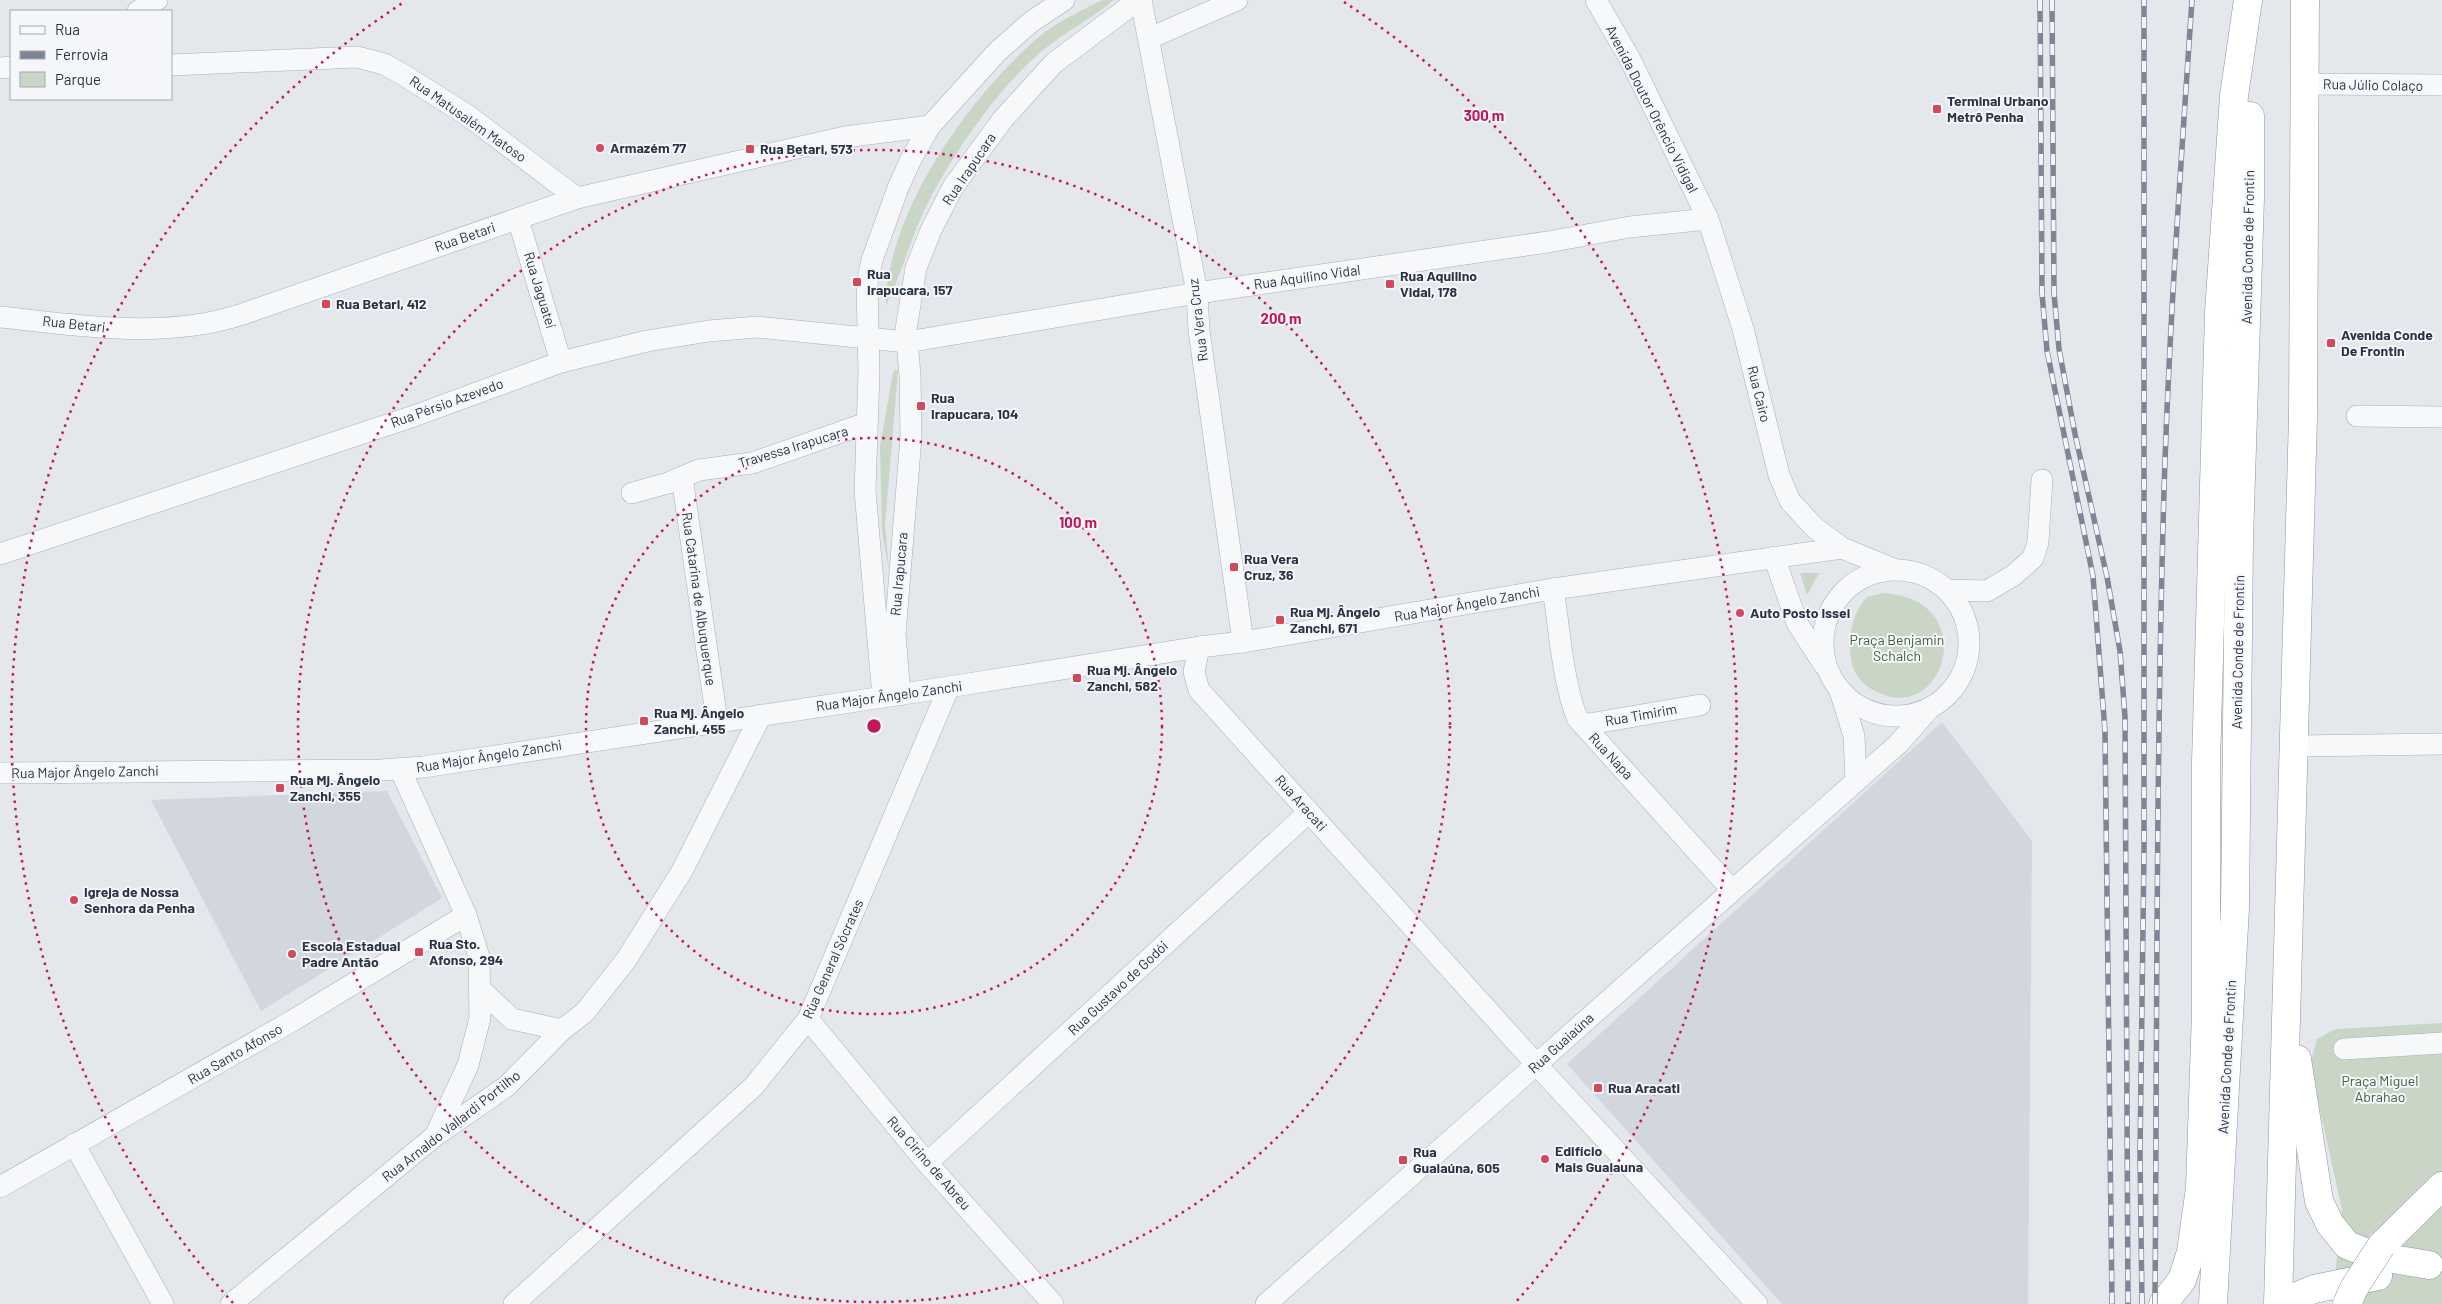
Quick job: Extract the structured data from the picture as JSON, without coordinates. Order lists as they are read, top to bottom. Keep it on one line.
{"streets":{"highway":["Avenida Conde de Frontin"],"street":["Rua Júlio Colaço","Avenida Doutor Orêncio Vidigal","Rua Matusalém Matoso","Rua Irapucara","Rua Betari","Rua Aquilino Vidal","Rua Jaguateí","Rua Vera Cruz","Rua Cairo","Rua Pérsio Azevedo","Travessa Irapucara","Rua Catarina de Albuquerque","Rua Major Ângelo Zanchi","Rua Timirim","Rua Napa","Rua Aracati","Rua General Sócrates","Rua Gustavo de Godói","Rua Guaiaúna","Rua Santo Afonso","Rua Arnaldo Vallardi Portilho","Rua Cirino de Abreu"]},"crossings":[["Avenida Doutor Orêncio Vidigal","Rua Aquilino Vidal"],["Avenida Doutor Orêncio Vidigal","Rua Cairo"],["Rua Matusalém Matoso","Rua Betari"],["Rua Irapucara","Rua Betari"],["Rua Irapucara","Rua Aquilino Vidal"],["Rua Irapucara","Rua Vera Cruz"],["Rua Irapucara","Rua Pérsio Azevedo"],["Rua Irapucara","Travessa Irapucara"],["Rua Irapucara","Rua Major Ângelo Zanchi"],["Rua Betari","Rua Jaguateí"],["Rua Aquilino Vidal","Rua Vera Cruz"],["Rua Aquilino Vidal","Rua Cairo"],["Rua Aquilino Vidal","Rua Pérsio Azevedo"],["Rua Jaguateí","Rua Pérsio Azevedo"],["Rua Vera Cruz","Rua Major Ângelo Zanchi"],["Rua Cairo","Rua Major Ângelo Zanchi"],["Travessa Irapucara","Rua Catarina de Albuquerque"],["Rua Catarina de Albuquerque","Rua Major Ângelo Zanchi"],["Rua Major Ângelo Zanchi","Rua Napa"],["Rua Major Ângelo Zanchi","Rua Aracati"],["Rua Major Ângelo Zanchi","Rua General Sócrates"],["Rua Major Ângelo Zanchi","Rua Guaiaúna"],["Rua Major Ângelo Zanchi","Rua Arnaldo Vallardi Portilho"],["Rua Timirim","Rua Napa"],["Rua Napa","Rua Guaiaúna"],["Rua Aracati","Rua Gustavo de Godói"],["Rua Aracati","Rua Guaiaúna"],["Rua General Sócrates","Rua Cirino de Abreu"],["Rua Gustavo de Godói","Rua Cirino de Abreu"]],"parks":["Praça Benjamin Schalch","Praça Miguel Abrahao"],"places":{"transit":["Terminal Urbano Metrô Penha","Rua Betari, 573","Rua Irapucara, 157","Rua Aquilino Vidal, 178","Rua Betari, 412","Avenida Conde De Frontin","Rua Irapucara, 104","Rua Vera Cruz, 36","Rua Mj. Ângelo Zanchi, 671","Rua Mj. Ângelo Zanchi, 582","Rua Mj. Ângelo Zanchi, 455","Rua Mj. Ângelo Zanchi, 355","Rua Sto. Afonso, 294","Rua Aracati","Rua Guaiaúna, 605"],"other":["Armazém 77","Auto Posto Issei","Igreja de Nossa Senhora da Penha","Escola Estadual Padre Antão","Edifício Mais Guaiauna"]},"legend":["Rua","Ferrovia","Parque"],"rings":["300 m","200 m","100 m"]}
